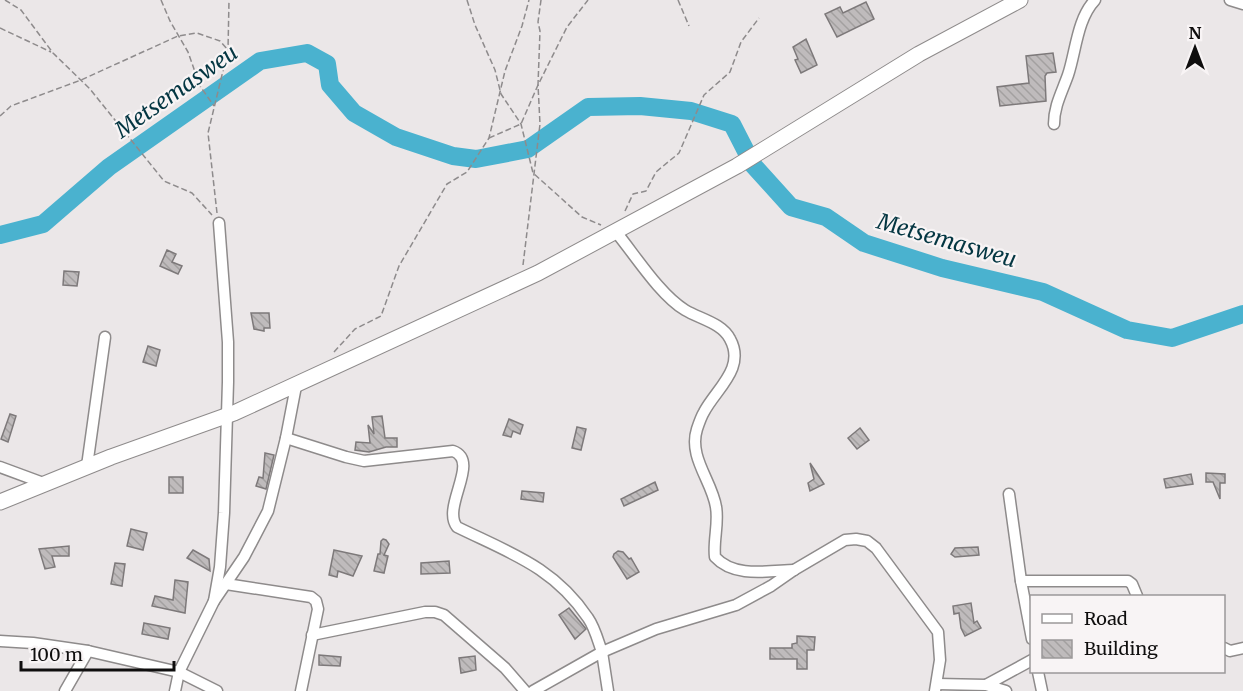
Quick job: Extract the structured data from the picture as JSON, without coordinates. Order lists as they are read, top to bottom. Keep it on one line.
{"water":["Metsemasweu"],"legend":["Road","Building"],"scale_bar":"100 m","north":"top"}
